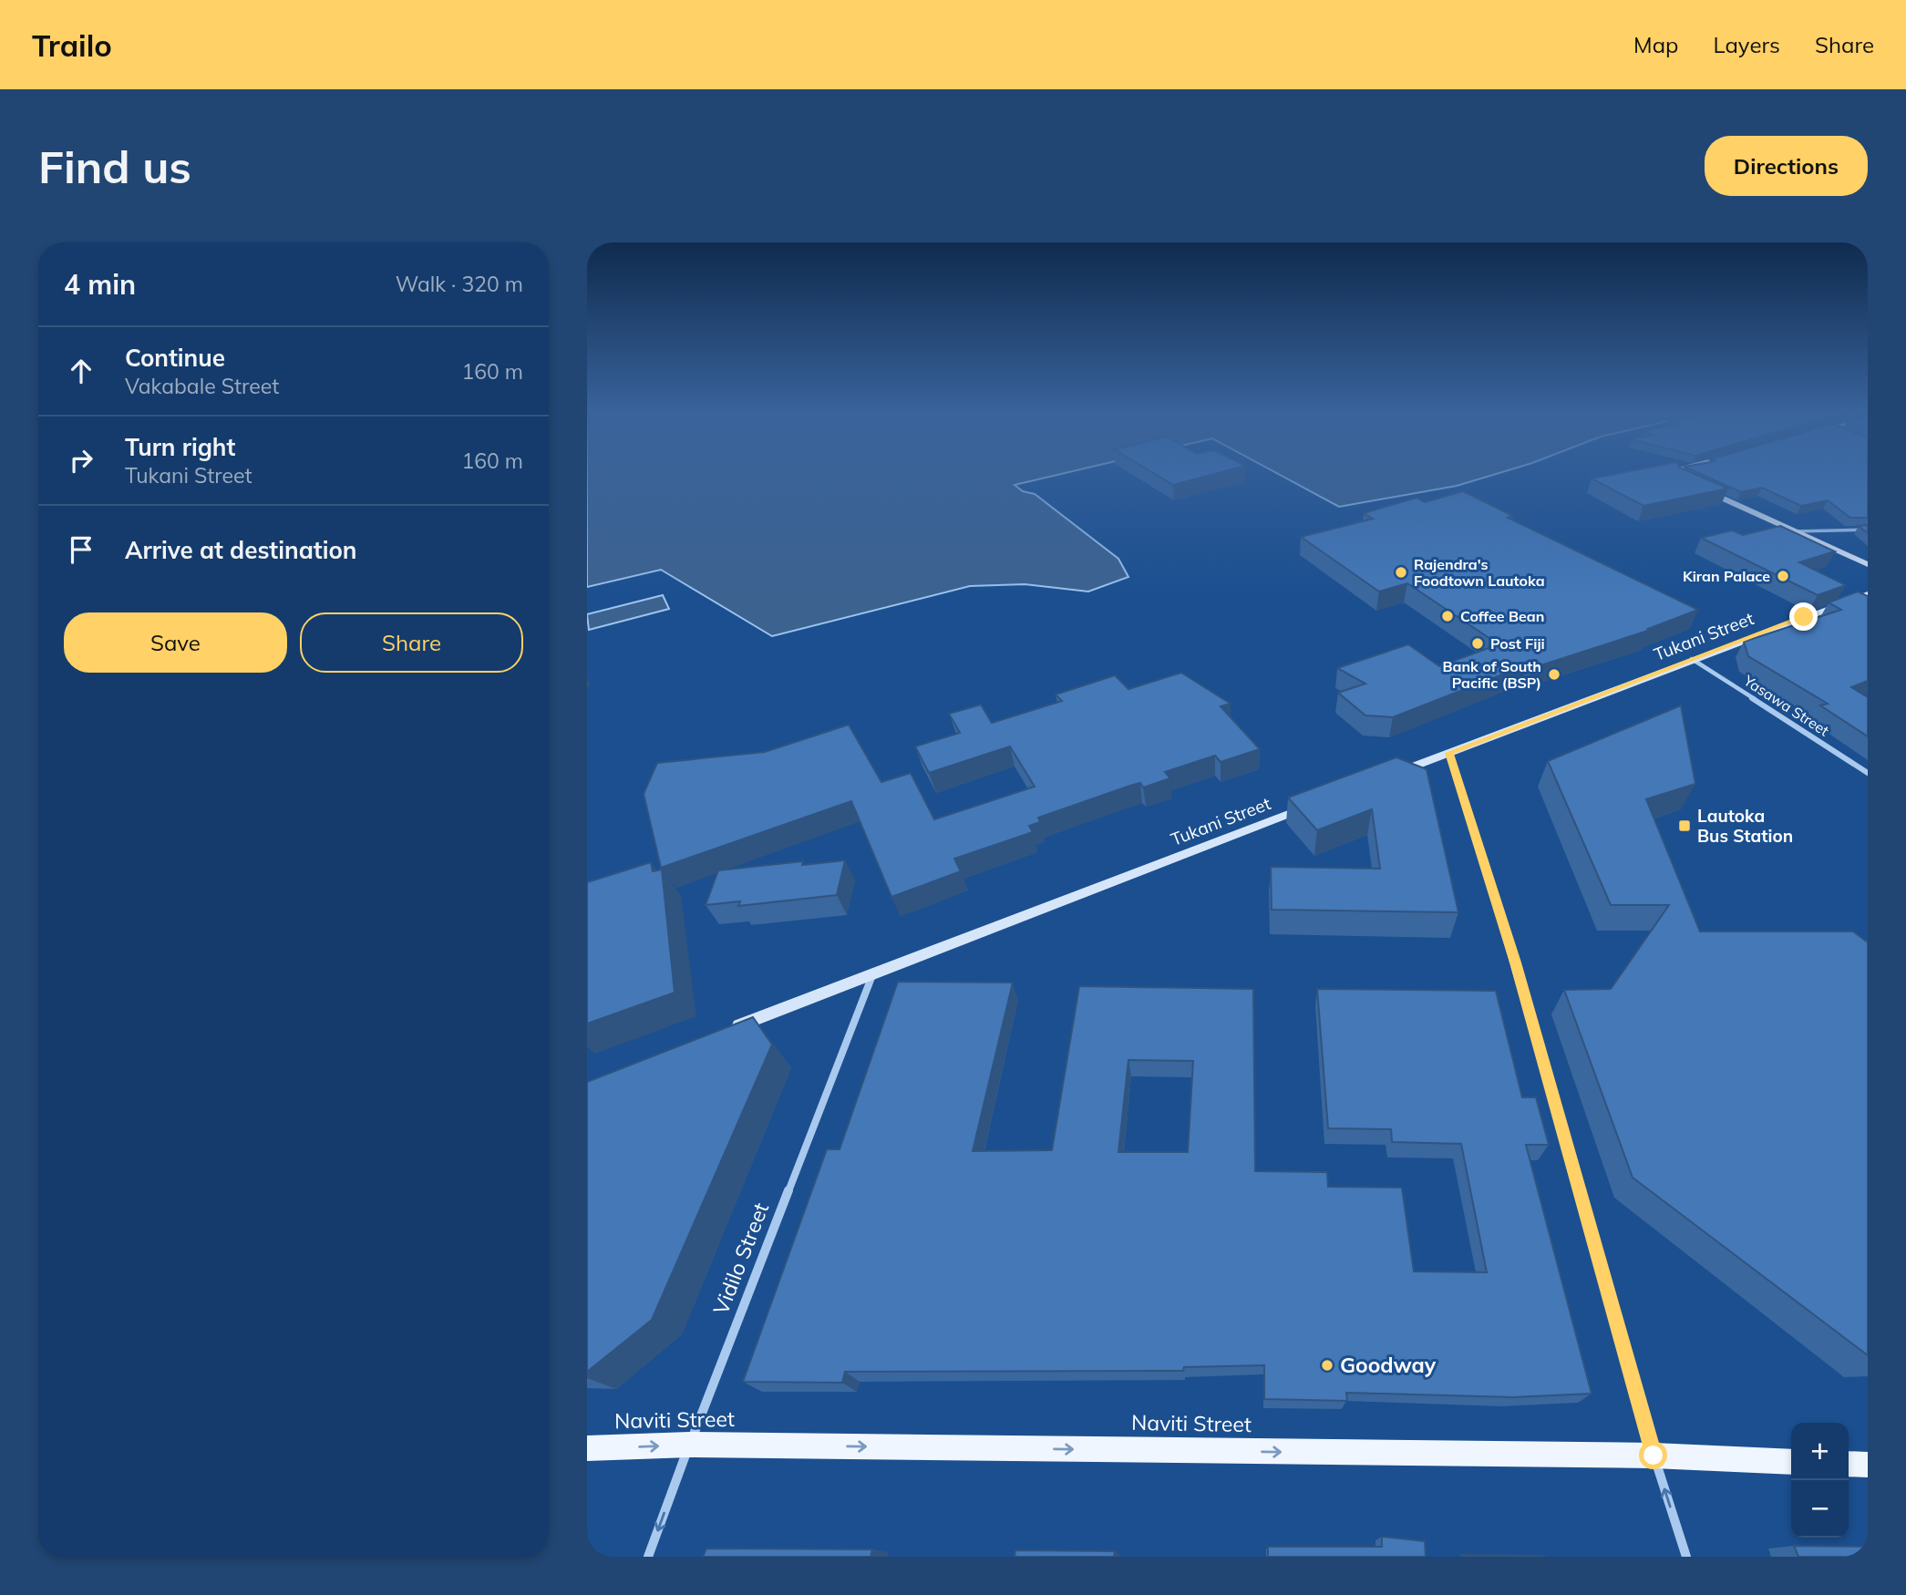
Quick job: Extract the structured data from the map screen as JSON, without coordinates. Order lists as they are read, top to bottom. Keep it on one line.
{"streets":{"main road":["Naviti Street"],"street":["Tukani Street","Yasawa Street","Vidilo Street"]},"crossings":[["Tukani Street","Yasawa Street"],["Tukani Street","Vidilo Street"],["Vidilo Street","Naviti Street"]],"one_way":["Naviti Street"],"places":{"other":["Rajendra's Foodtown Lautoka","Kiran Palace","Coffee Bean","Post Fiji","Bank of South Pacific (BSP)","Goodway"],"transit":["Lautoka Bus Station"]},"page":{"header":"Trailo","nav":["Map","Layers","Share"],"buttons":["Directions",["Save","Share"]],"title":"Find us","heading":["4 min","Walk · 320 m"],"list":[["Continue","Vakabale Street","160 m"],["Turn right","Tukani Street","160 m"],"Arrive at destination"],"map_buttons":["+","−"]}}
